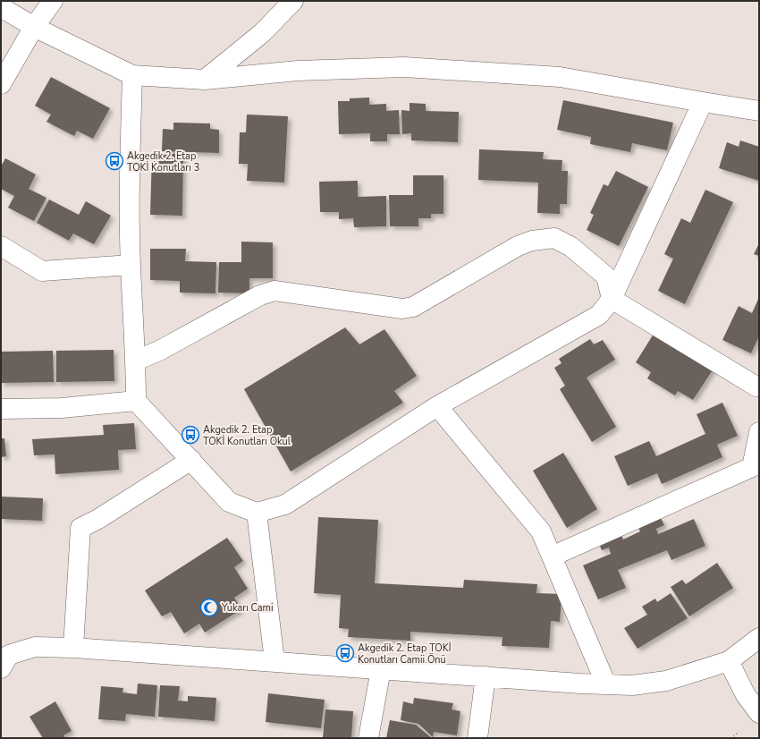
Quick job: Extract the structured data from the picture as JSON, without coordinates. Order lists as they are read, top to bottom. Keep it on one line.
{"places":{"bus stop":["Akgedik 2. Etap TOKİ Konutları 3","Akgedik 2. Etap TOKİ Konutları Okul","Akgedik 2. Etap TOKİ Konutları Camii Önü"],"mosque":["Yukarı Cami"]}}
